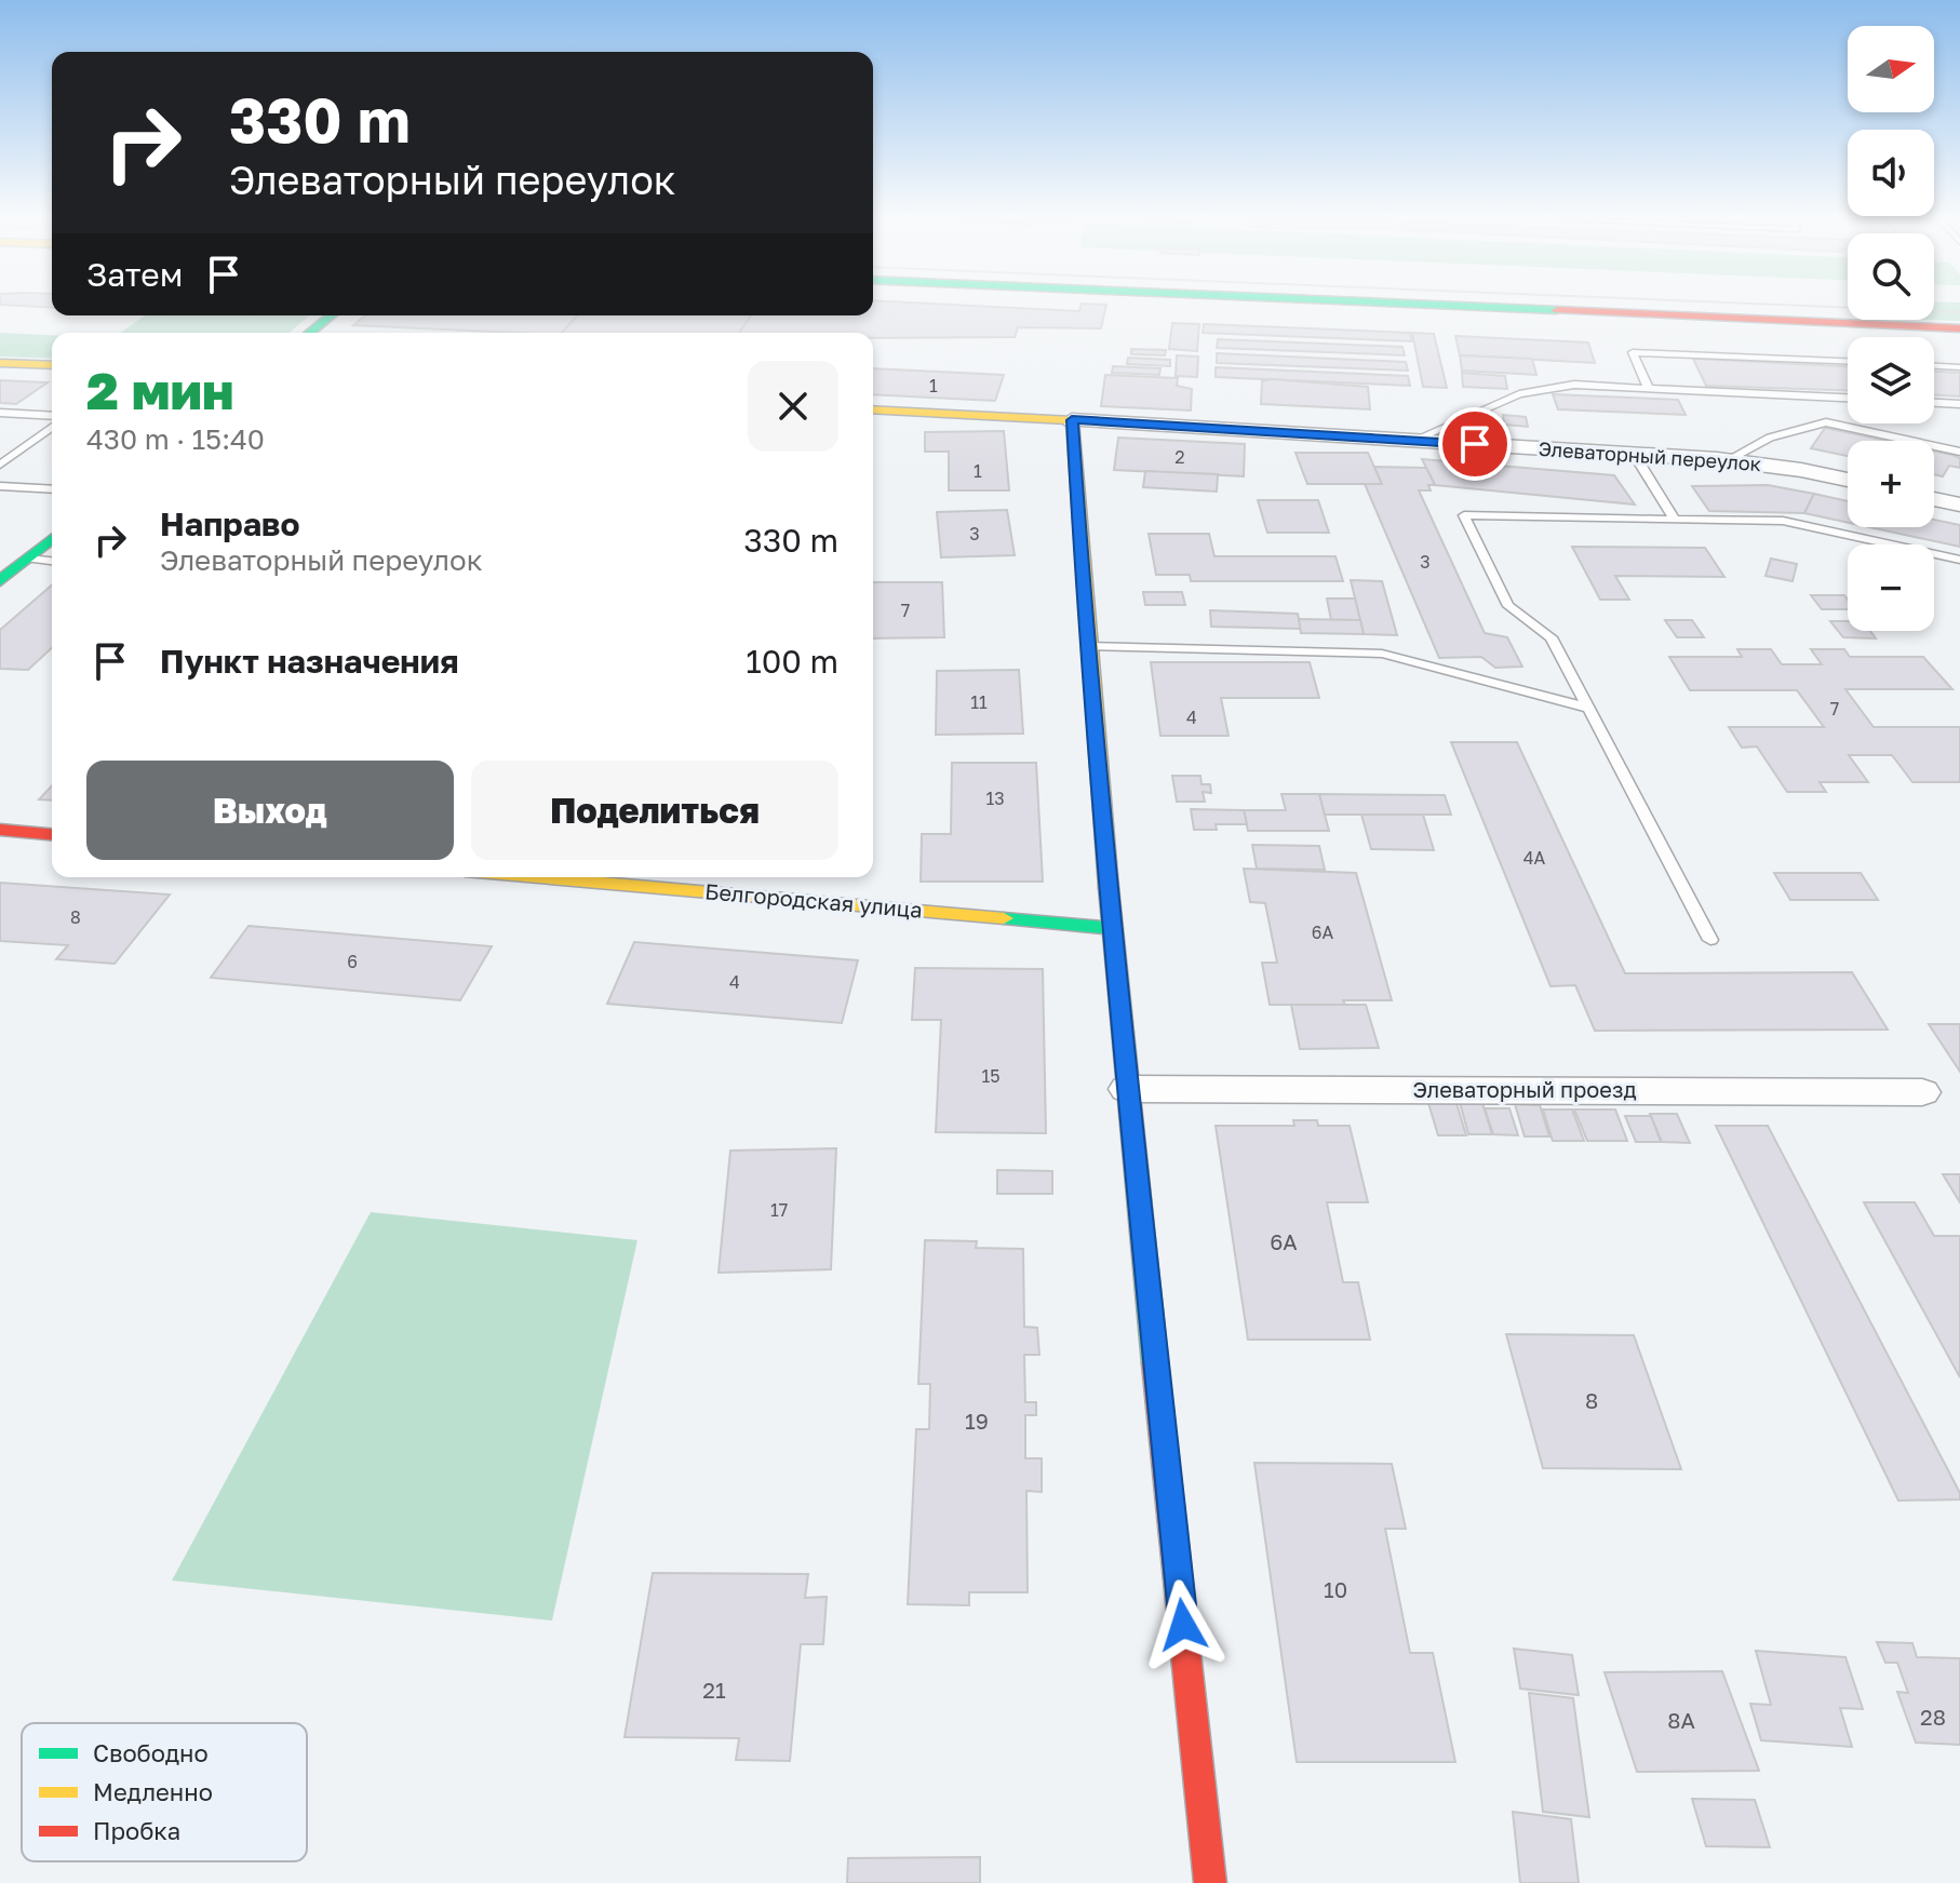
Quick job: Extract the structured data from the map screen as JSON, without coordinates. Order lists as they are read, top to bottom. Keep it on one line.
{"streets":{"main road":["Белгородская улица"],"street":["Элеваторный переулок","Элеваторный проезд"]},"house_numbers":["1","2","1","3","3","7","11","7","4","13","4А","8","6А","6","4","15","17","6А","8","19","10","21","28","8А"],"legend":["Свободно","Медленно","Пробка"],"north":"right","page":{"map_buttons":["+","−"],"turn":["330 m","Элеваторный переулок"],"then":"Затем","heading":["2 мин","430 m · 15:40"],"list":[{"name":"Направо","note":"Элеваторный переулок","value":"330 m"},{"name":"Пункт назначения","value":"100 m"}],"buttons":["Выход","Поделиться"]}}
